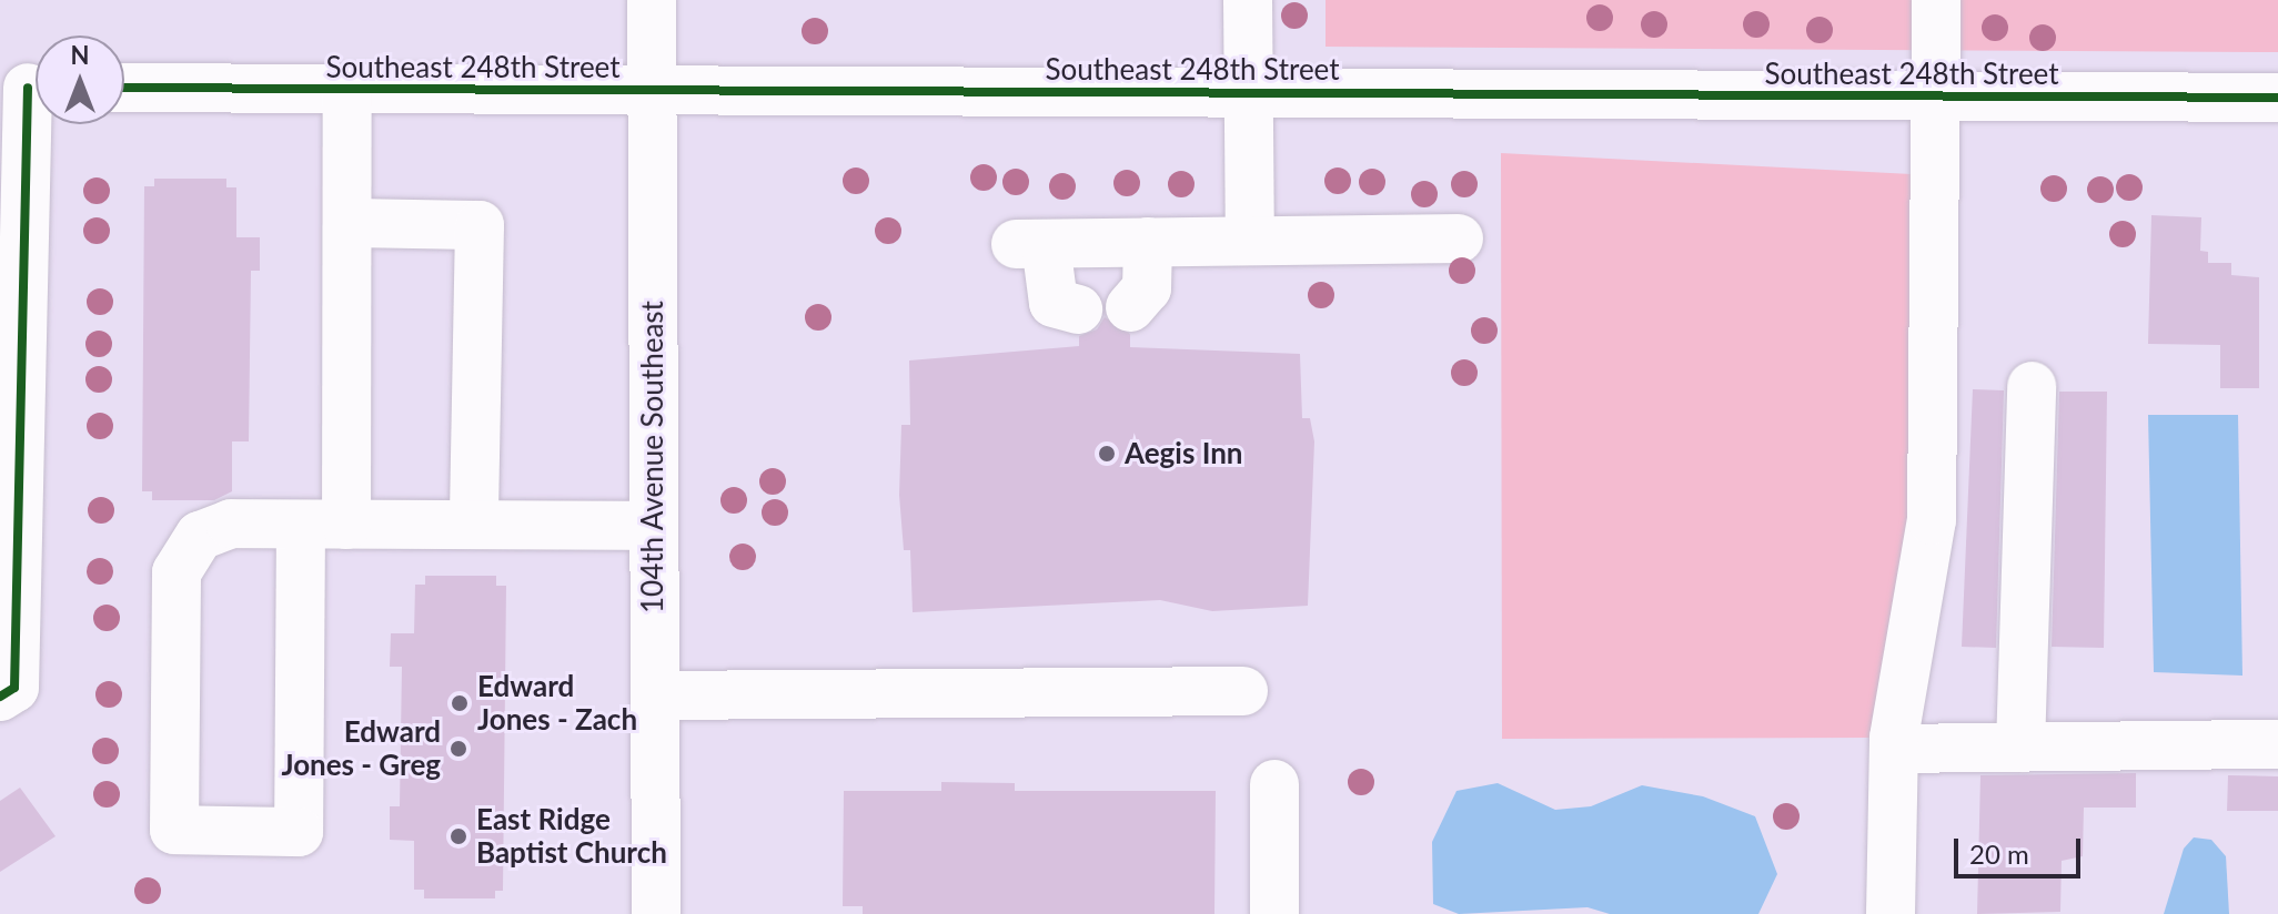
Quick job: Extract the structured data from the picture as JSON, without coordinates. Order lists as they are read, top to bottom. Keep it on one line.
{"streets":{"street":["Southeast 248th Street","104th Avenue Southeast"]},"crossings":[["Southeast 248th Street","104th Avenue Southeast"]],"places":["Aegis Inn","Edward Jones - Zach","Edward Jones - Greg","East Ridge Baptist Church"],"scale_bar":"20 m","north":"top"}
